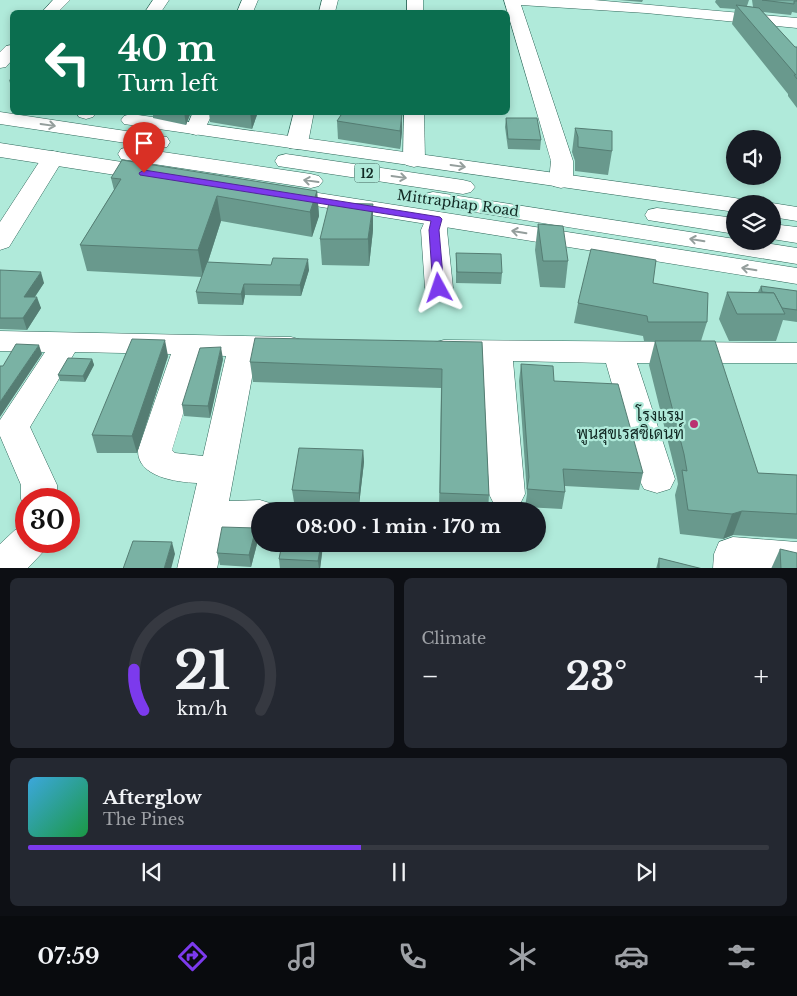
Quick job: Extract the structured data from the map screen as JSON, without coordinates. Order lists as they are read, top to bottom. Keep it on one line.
{"streets":{"main road":["12","Mittraphap Road"]},"places":["โรงแรม พูนสุขเรสซิเดนท์"],"page":{"turn":["40 m","Turn left"],"limit":"30","trip":"08:00 · 1 min · 170 m","tile":"Climate","heat":["−","23°","+"],"song":["Afterglow","The Pines"],"tabs":"07:59","gauge":["21","km/h"]}}
